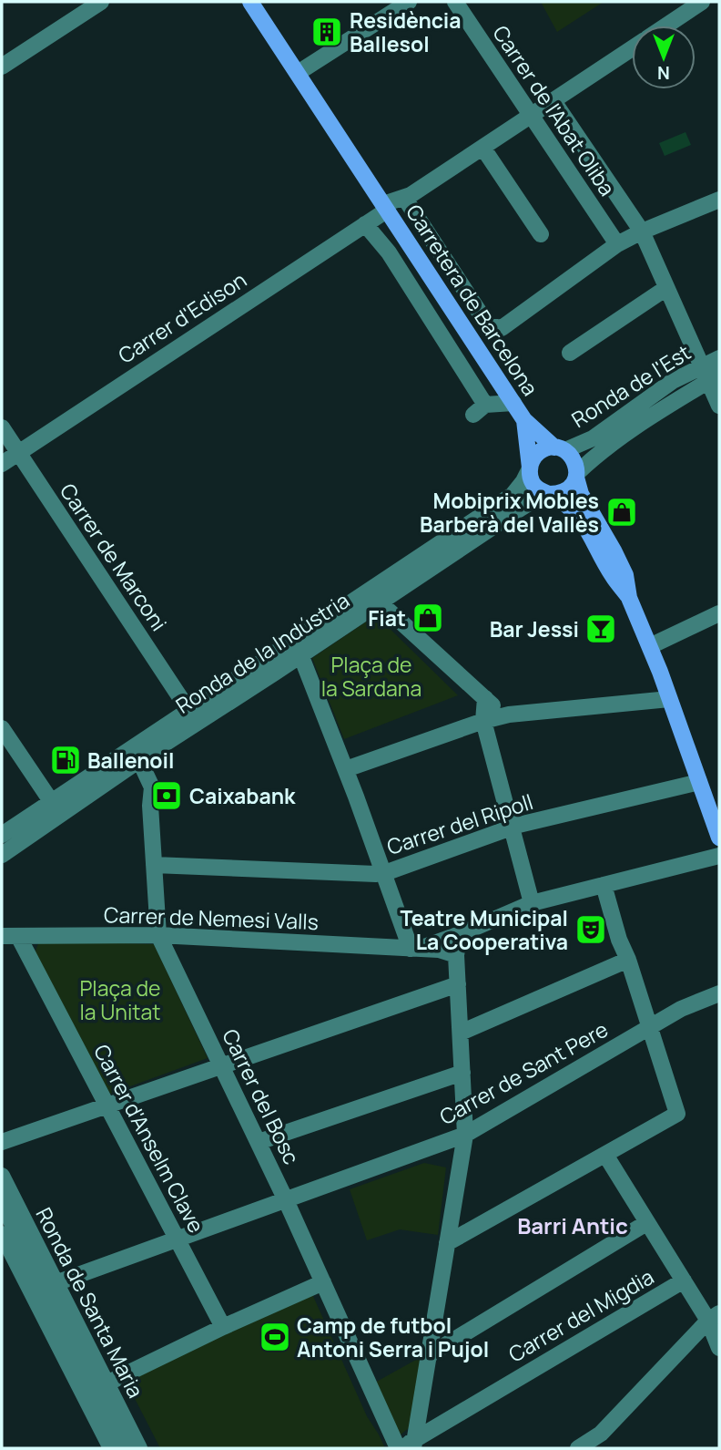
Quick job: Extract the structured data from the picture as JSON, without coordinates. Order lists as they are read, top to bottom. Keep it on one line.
{"streets":{"main road":["Carretera de Barcelona"],"street":["Carrer de l'Abat Oliba","Carrer d'Edison","Ronda de l'Est","Carrer de Marconi","Ronda de la Indústria","Carrer del Ripoll","Carrer de Nemesi Valls","Carrer de Sant Pere","Carrer del Bosc","Carrer d'Anselm Clave","Ronda de Santa Maria","Carrer del Migdia"]},"crossings":[["Carrer de l'Abat Oliba","Carretera de Barcelona"],["Carrer de l'Abat Oliba","Ronda de l'Est"],["Carretera de Barcelona","Carrer d'Edison"],["Carretera de Barcelona","Ronda de l'Est"],["Carretera de Barcelona","Ronda de la Indústria"],["Carrer d'Edison","Carrer de Marconi"],["Ronda de l'Est","Ronda de la Indústria"],["Carrer de Marconi","Ronda de la Indústria"],["Ronda de la Indústria","Carrer del Bosc"],["Carrer del Ripoll","Carrer del Bosc"],["Carrer de Nemesi Valls","Carrer del Bosc"],["Carrer de Nemesi Valls","Carrer d'Anselm Clave"],["Carrer de Sant Pere","Carrer del Bosc"],["Carrer de Sant Pere","Carrer d'Anselm Clave"],["Carrer de Sant Pere","Ronda de Santa Maria"],["Carrer del Bosc","Carrer del Migdia"]],"districts":["Barri Antic"],"parks":["Plaça de la Sardana","Plaça de la Unitat"],"places":{"building":["Residència Ballesol"],"shop":["Mobiprix Mobles Barberà del Vallès","Fiat"],"bar":["Bar Jessi"],"fuel station":["Ballenoil"],"bank":["Caixabank"],"theatre":["Teatre Municipal La Cooperativa"],"sports":["Camp de futbol Antoni Serra i Pujol"]},"north":"bottom"}
